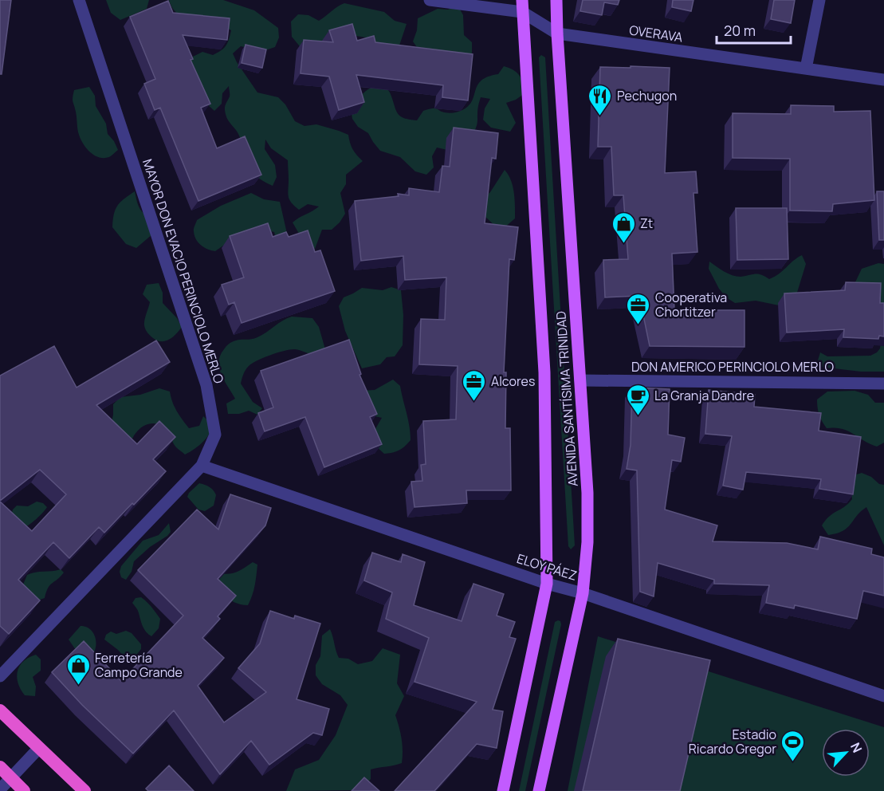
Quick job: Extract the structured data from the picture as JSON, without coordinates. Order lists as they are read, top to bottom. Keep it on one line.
{"streets":{"main road":["AVENIDA SANTÍSIMA TRINIDAD"],"street":["OVERAVA","MAYOR DON EVACIO PERINCIOLO MERLO","DON AMERICO PERINCIOLO MERLO","ELOY PÁEZ"]},"crossings":[["OVERAVA","AVENIDA SANTÍSIMA TRINIDAD"],["MAYOR DON EVACIO PERINCIOLO MERLO","ELOY PÁEZ"],["DON AMERICO PERINCIOLO MERLO","AVENIDA SANTÍSIMA TRINIDAD"],["AVENIDA SANTÍSIMA TRINIDAD","ELOY PÁEZ"]],"places":{"restaurant":["Pechugon"],"shop":["Zt","Ferretería Campo Grande"],"office":["Cooperativa Chortitzer","Alcores"],"cafe":["La Granja Dandre"],"sports":["Estadio Ricardo Gregor"]},"scale_bar":"20 m","north":"top right"}
